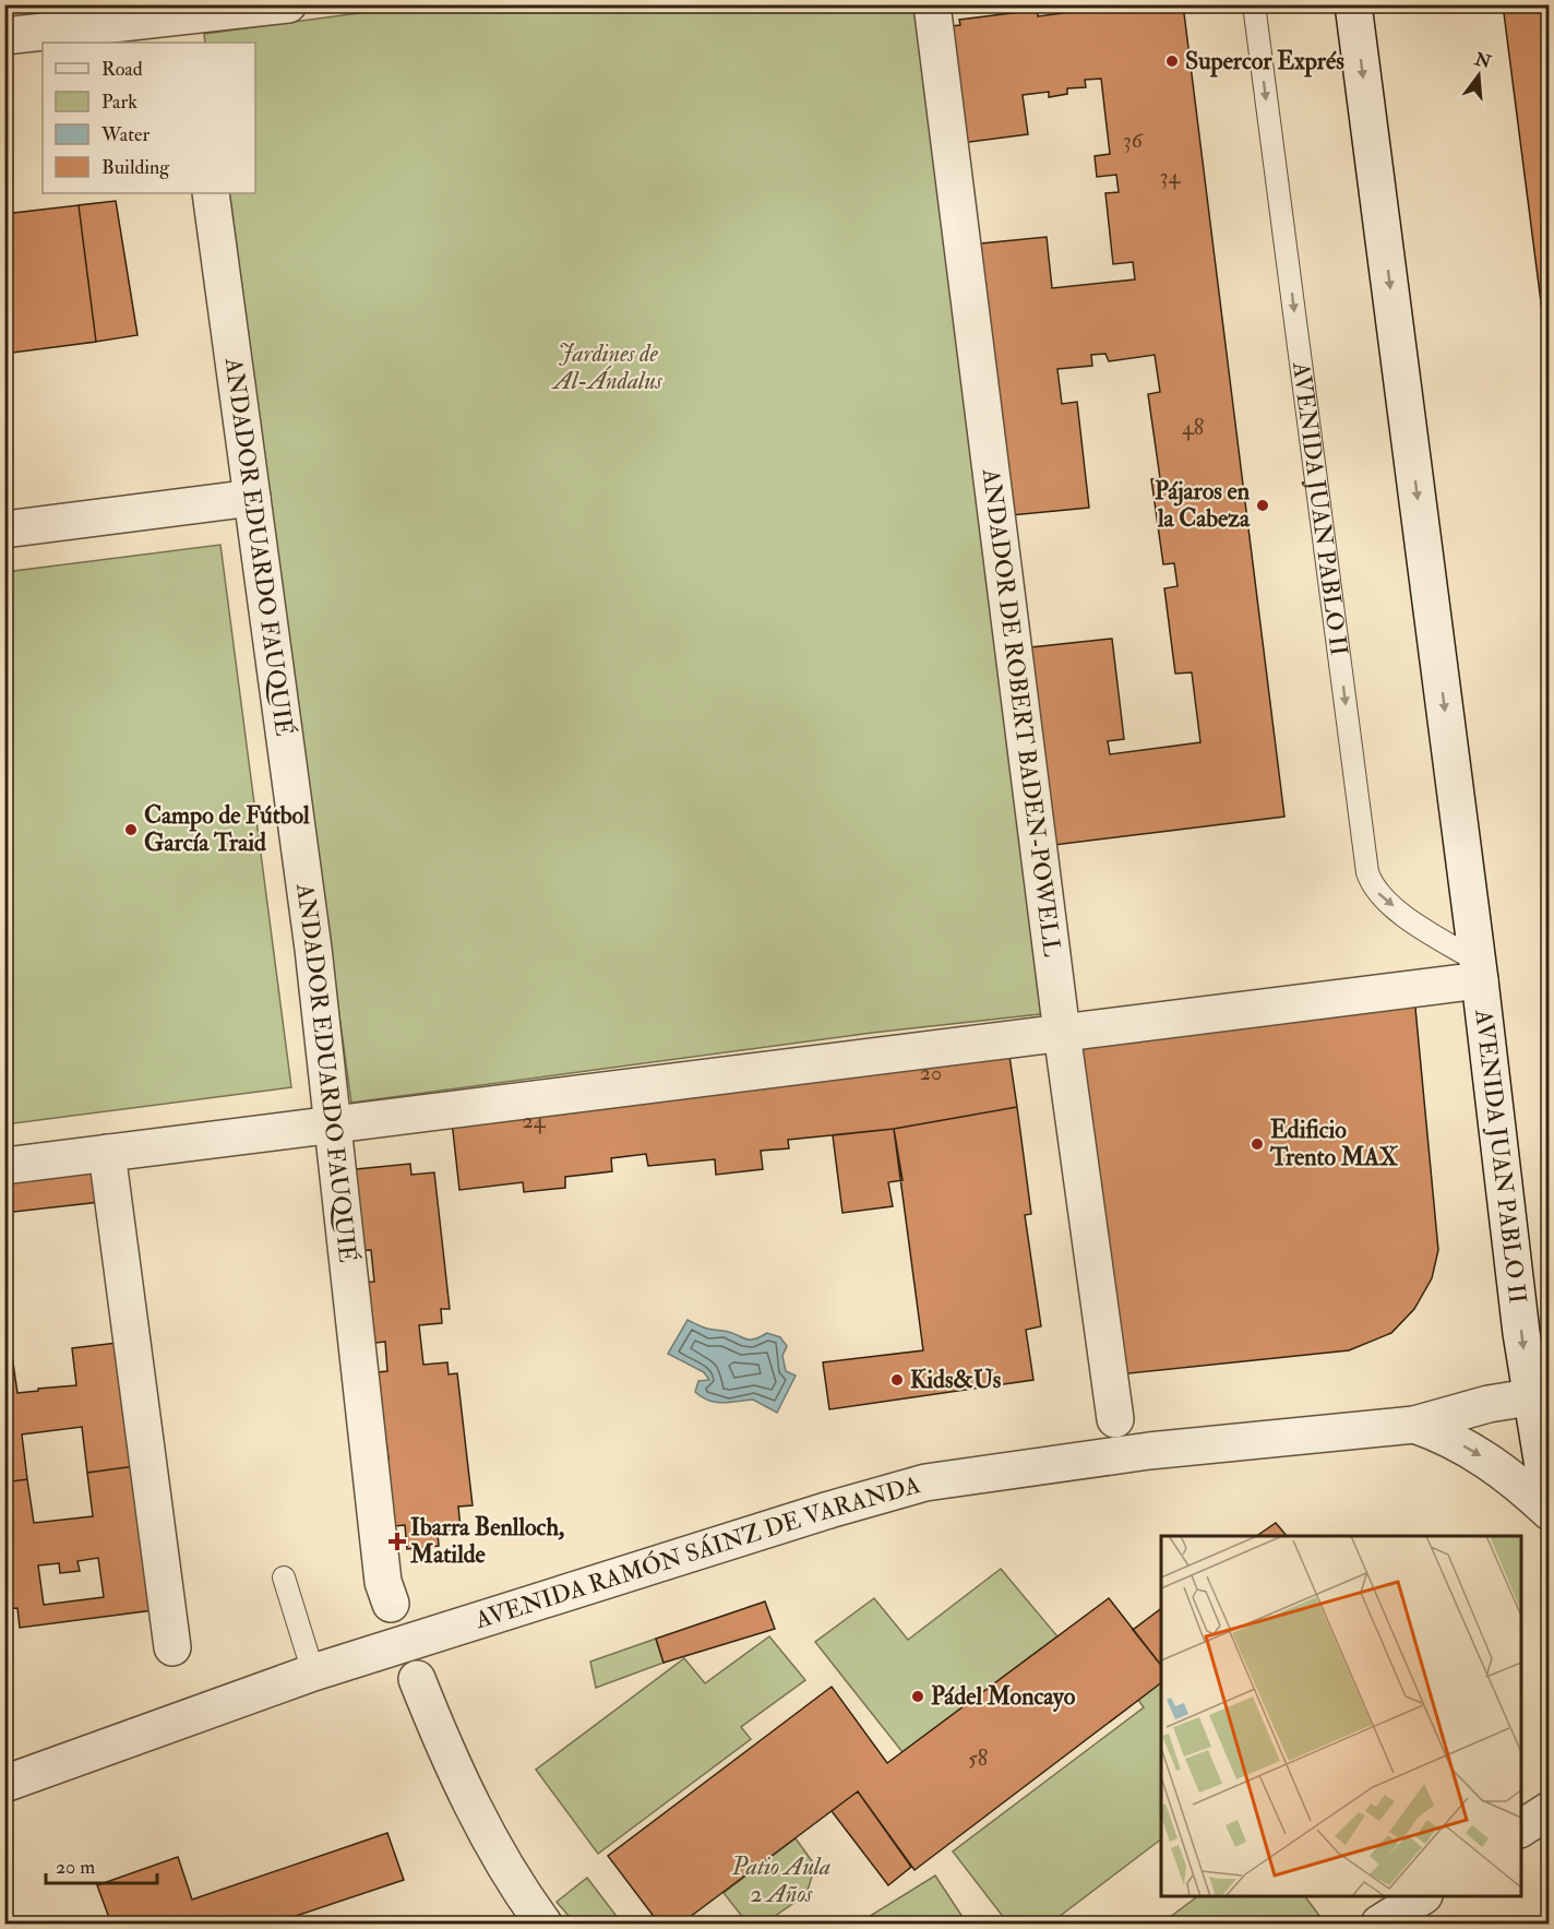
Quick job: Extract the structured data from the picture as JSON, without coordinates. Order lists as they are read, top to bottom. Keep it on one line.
{"streets":{"street":["AVENIDA JUAN PABLO II","ANDADOR EDUARDO FAUQUIÉ","ANDADOR DE ROBERT BADEN-POWELL","AVENIDA RAMÓN SÁINZ DE VARANDA"]},"crossings":[["AVENIDA JUAN PABLO II","AVENIDA RAMÓN SÁINZ DE VARANDA"]],"one_way":["AVENIDA JUAN PABLO II"],"parks":["Jardines de Al-Ándalus","Patio Aula 2 Años"],"places":{"other":["Supercor Exprés","Pájaros en la Cabeza","Campo de Fútbol García Traid","Edificio Trento MAX","Kids&Us","Pádel Moncayo"],"health":["Ibarra Benlloch, Matilde"]},"house_numbers":["36","34","48","20","24","58"],"legend":["Road","Park","Water","Building"],"scale_bar":"20 m","north":"top"}
